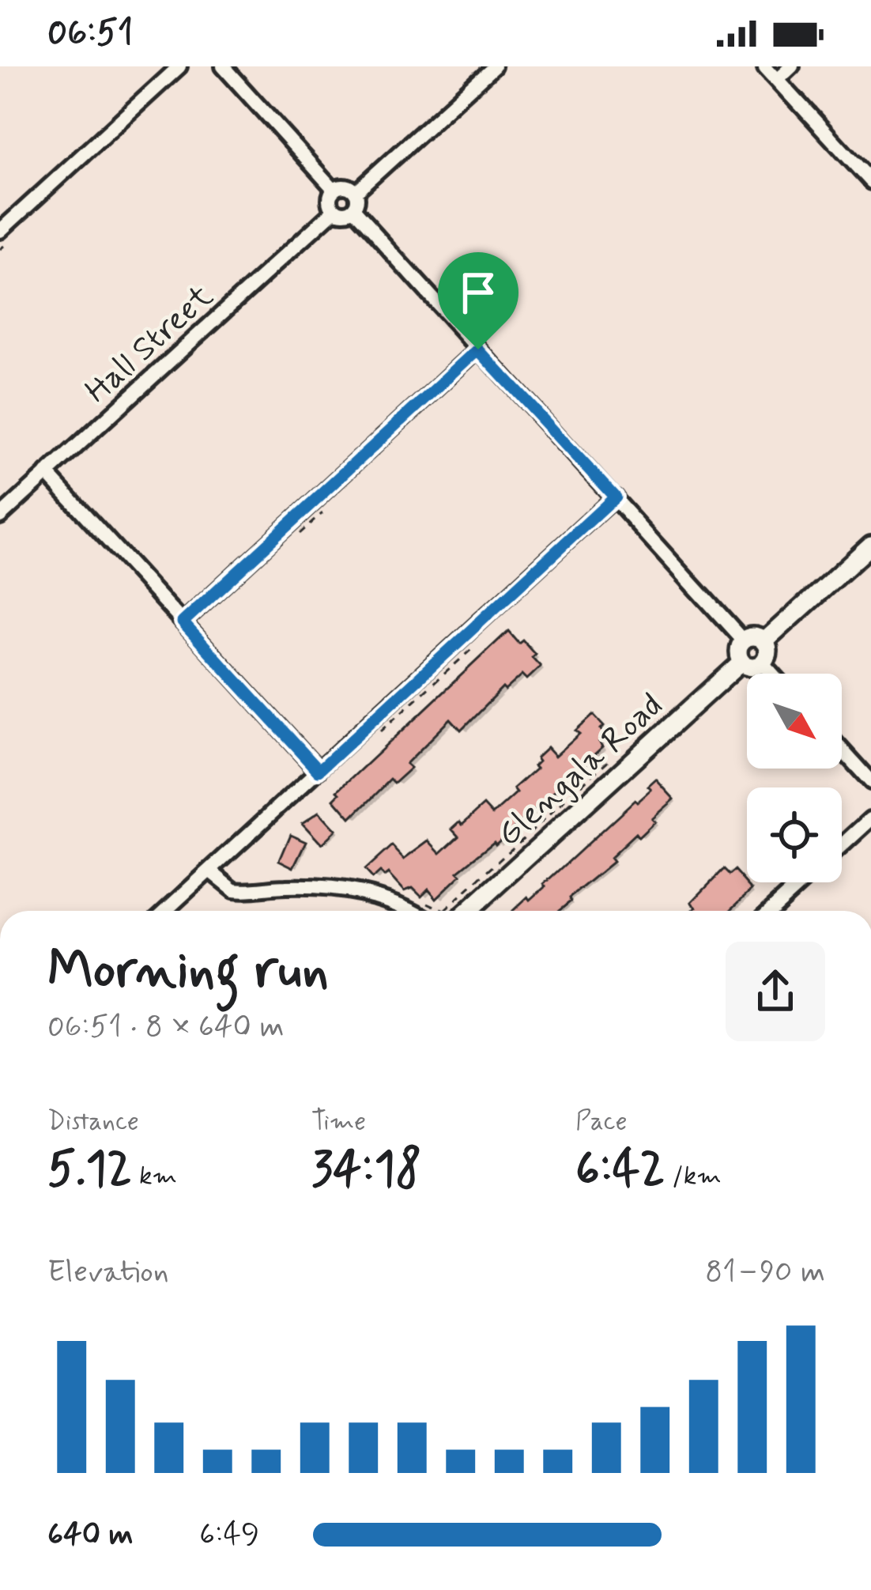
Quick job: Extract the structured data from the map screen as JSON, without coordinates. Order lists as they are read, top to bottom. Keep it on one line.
{"streets":{"street":["Hall Street","Glengala Road"]},"north":"bottom right","page":{"status":"06:51","heading":["Morning run","06:51 · 8 × 640 m"],"stats":[["Distance","5.12 km"],["Time","34:18"],["Pace","6:42 /km"]],"chart":["Elevation","81–90 m"],"list":[{"name":"640 m","note":"6:49"}]}}
